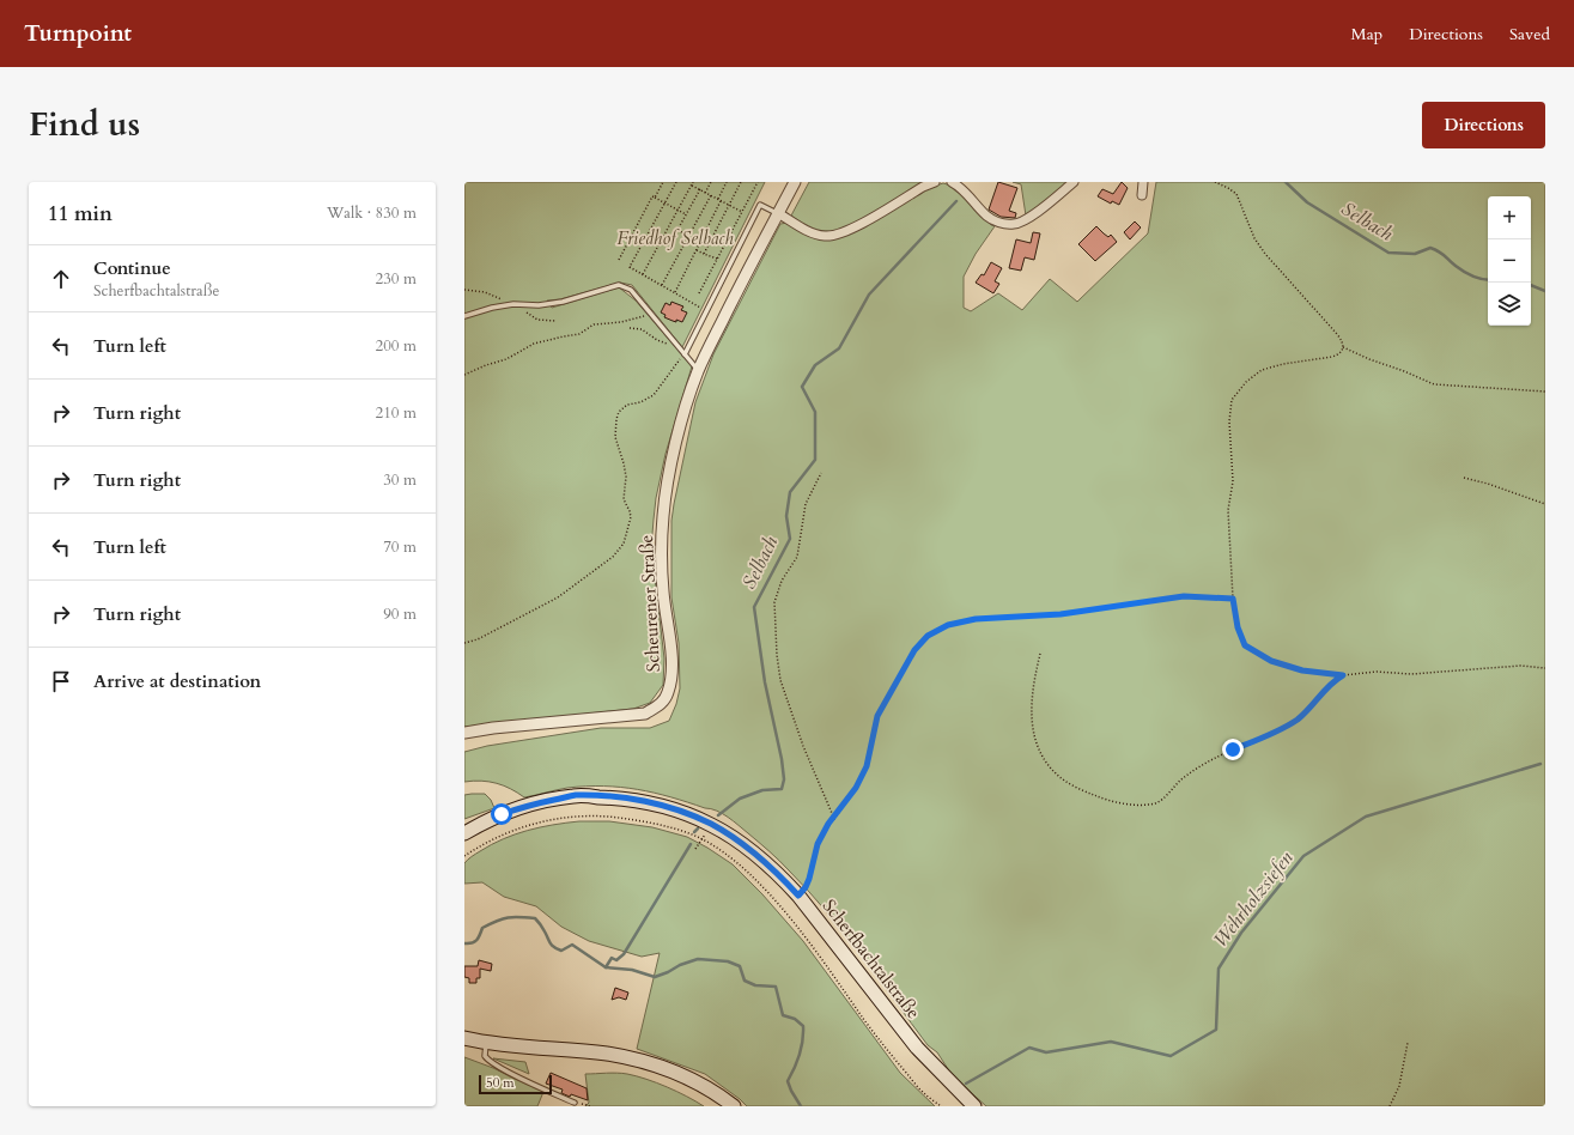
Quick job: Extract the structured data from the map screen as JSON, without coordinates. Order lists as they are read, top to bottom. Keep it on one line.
{"streets":{"main road":["Scherfbachtalstraße"],"street":["Scheurener Straße"]},"water":["Selbach","Wehrholzsiefen"],"parks":["Friedhof Selbach"],"scale_bar":"50 m","page":{"header":"Turnpoint","nav":["Map","Directions","Saved"],"title":"Find us","buttons":"Directions","heading":["11 min","Walk · 830 m"],"map_buttons":["+","−"],"list":[["Continue","Scherfbachtalstraße","230 m"],["Turn left","200 m"],["Turn right","210 m"],["Turn right","30 m"],["Turn left","70 m"],["Turn right","90 m"],"Arrive at destination"],"scale":"50 m"}}
